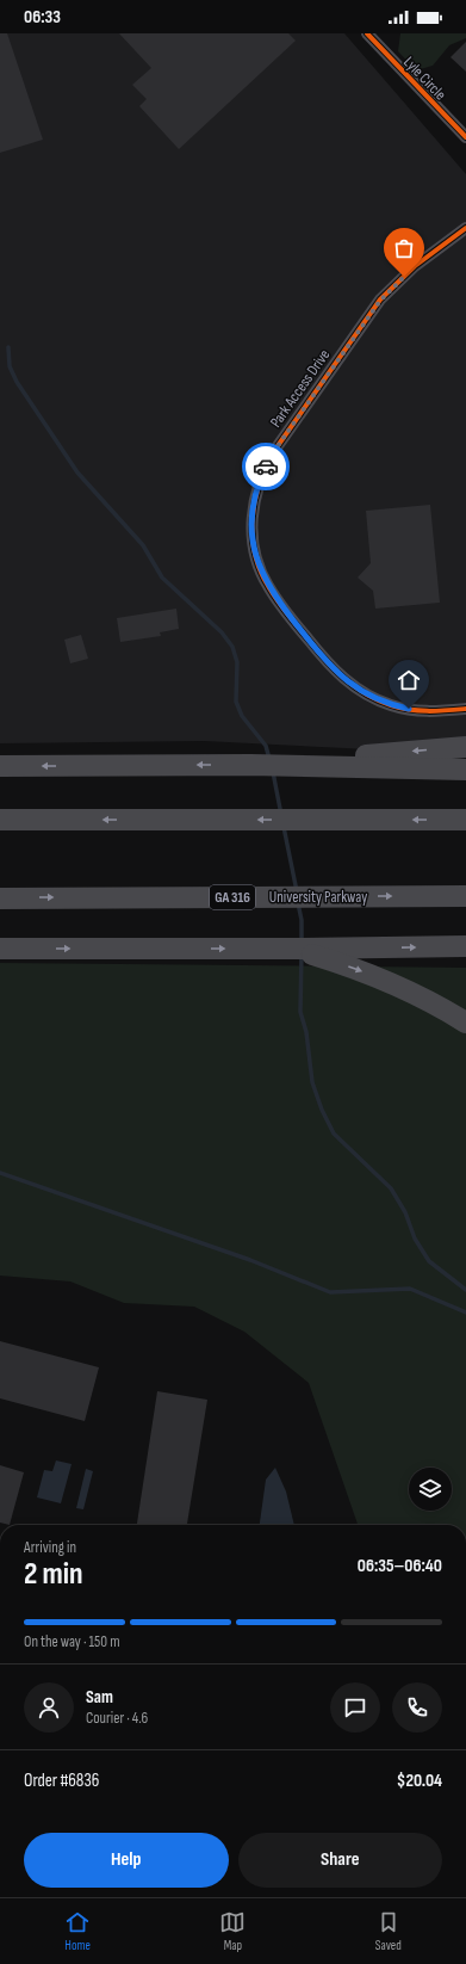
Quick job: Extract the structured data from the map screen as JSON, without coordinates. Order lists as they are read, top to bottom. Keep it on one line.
{"streets":{"highway":["University Parkway","GA 316"],"street":["Lyle Circle","Park Access Drive"]},"page":{"status":"06:33","heading":["2 min","Arriving in","06:35–06:40"],"panel":["Sam","Courier · 4.6","Order #6836","$20.04"],"bar":"On the way · 150 m","buttons":["Help","Share"],"tabs":["Home","Map","Saved"]}}
